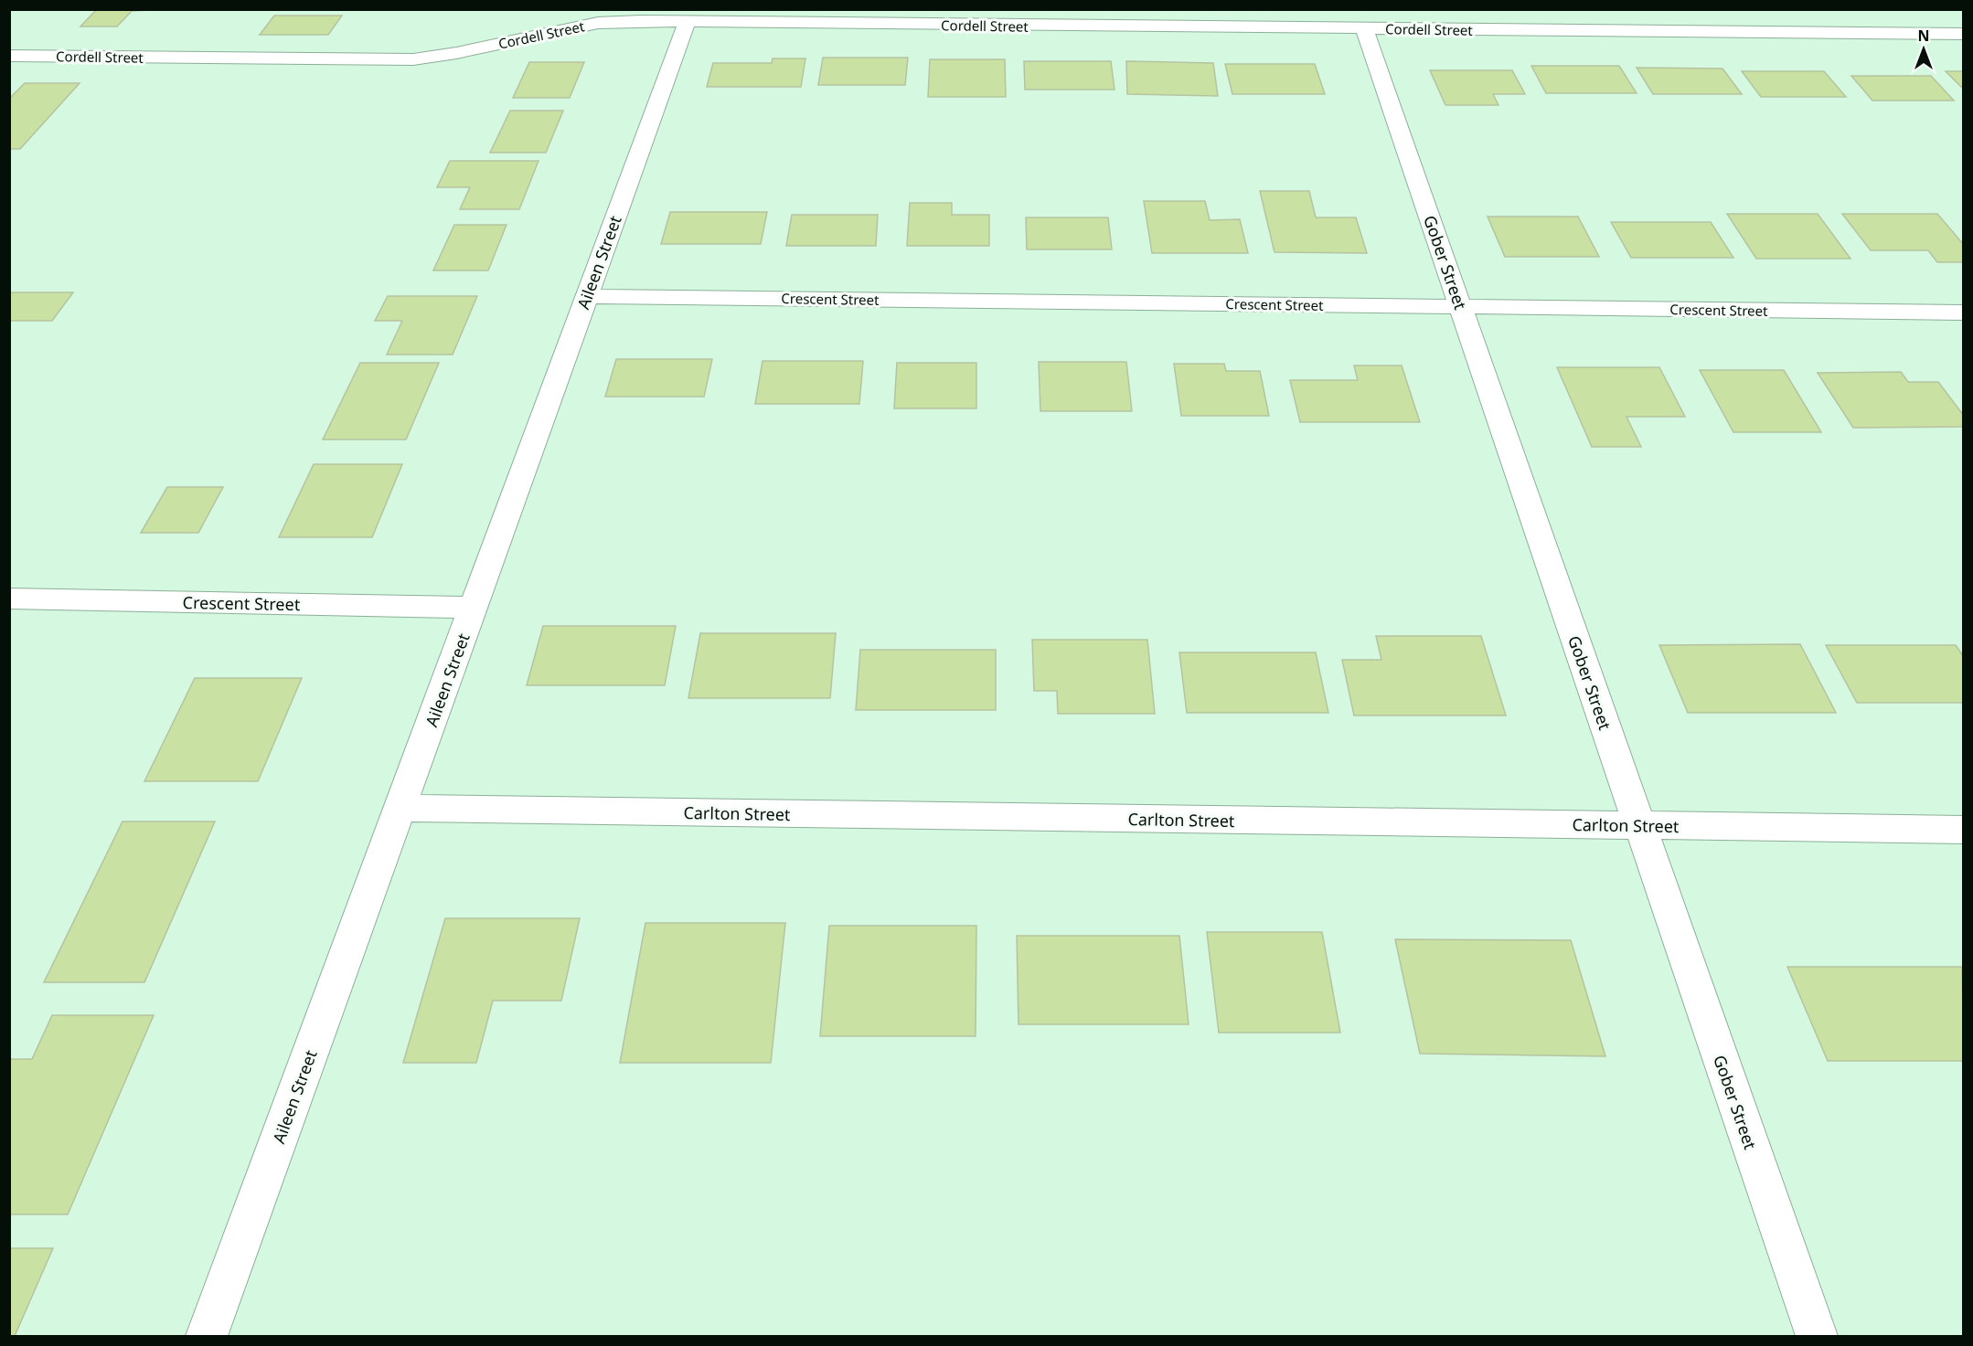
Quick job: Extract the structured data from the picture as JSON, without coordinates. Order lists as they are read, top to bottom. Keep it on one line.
{"streets":{"street":["Cordell Street","Aileen Street","Gober Street","Crescent Street","Carlton Street"]},"crossings":[["Cordell Street","Aileen Street"],["Cordell Street","Gober Street"],["Aileen Street","Crescent Street"],["Aileen Street","Carlton Street"],["Gober Street","Crescent Street"],["Gober Street","Carlton Street"]],"north":"top"}
